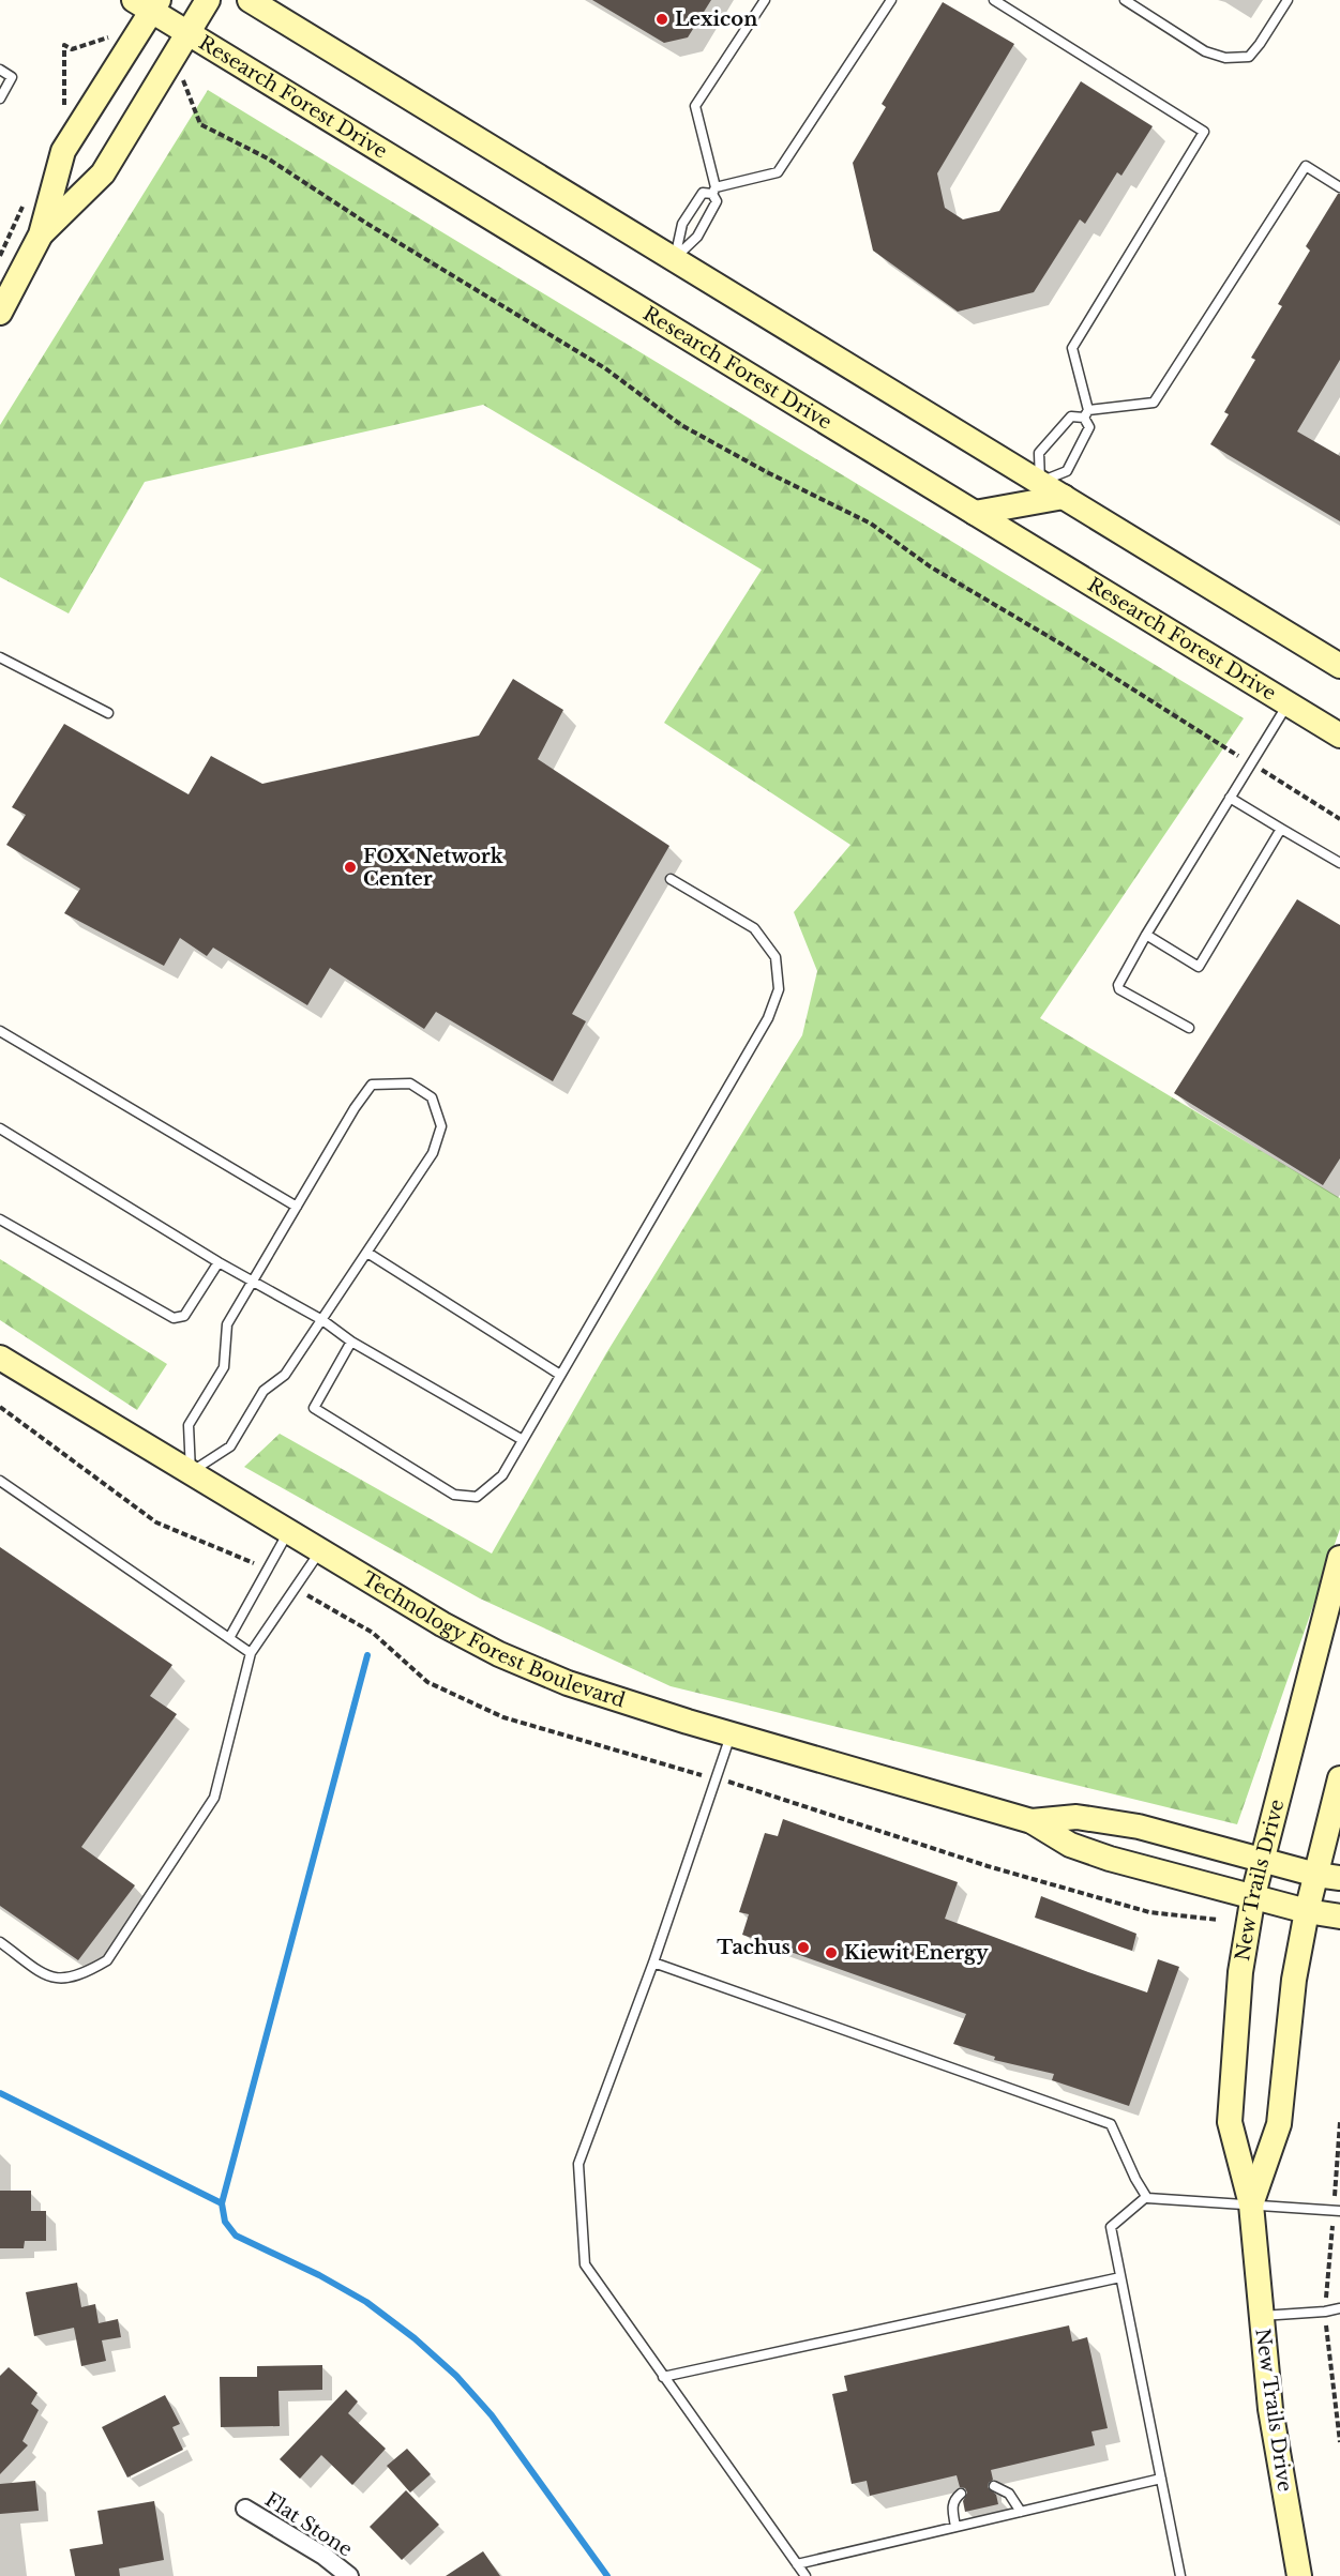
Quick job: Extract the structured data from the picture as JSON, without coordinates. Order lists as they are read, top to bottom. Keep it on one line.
{"streets":{"street":["Research Forest Drive","Technology Forest Boulevard","New Trails Drive","Flat Stone"]},"crossings":[["Technology Forest Boulevard","New Trails Drive"]],"places":["Lexicon","FOX Network Center","Tachus","Kiewit Energy"]}
